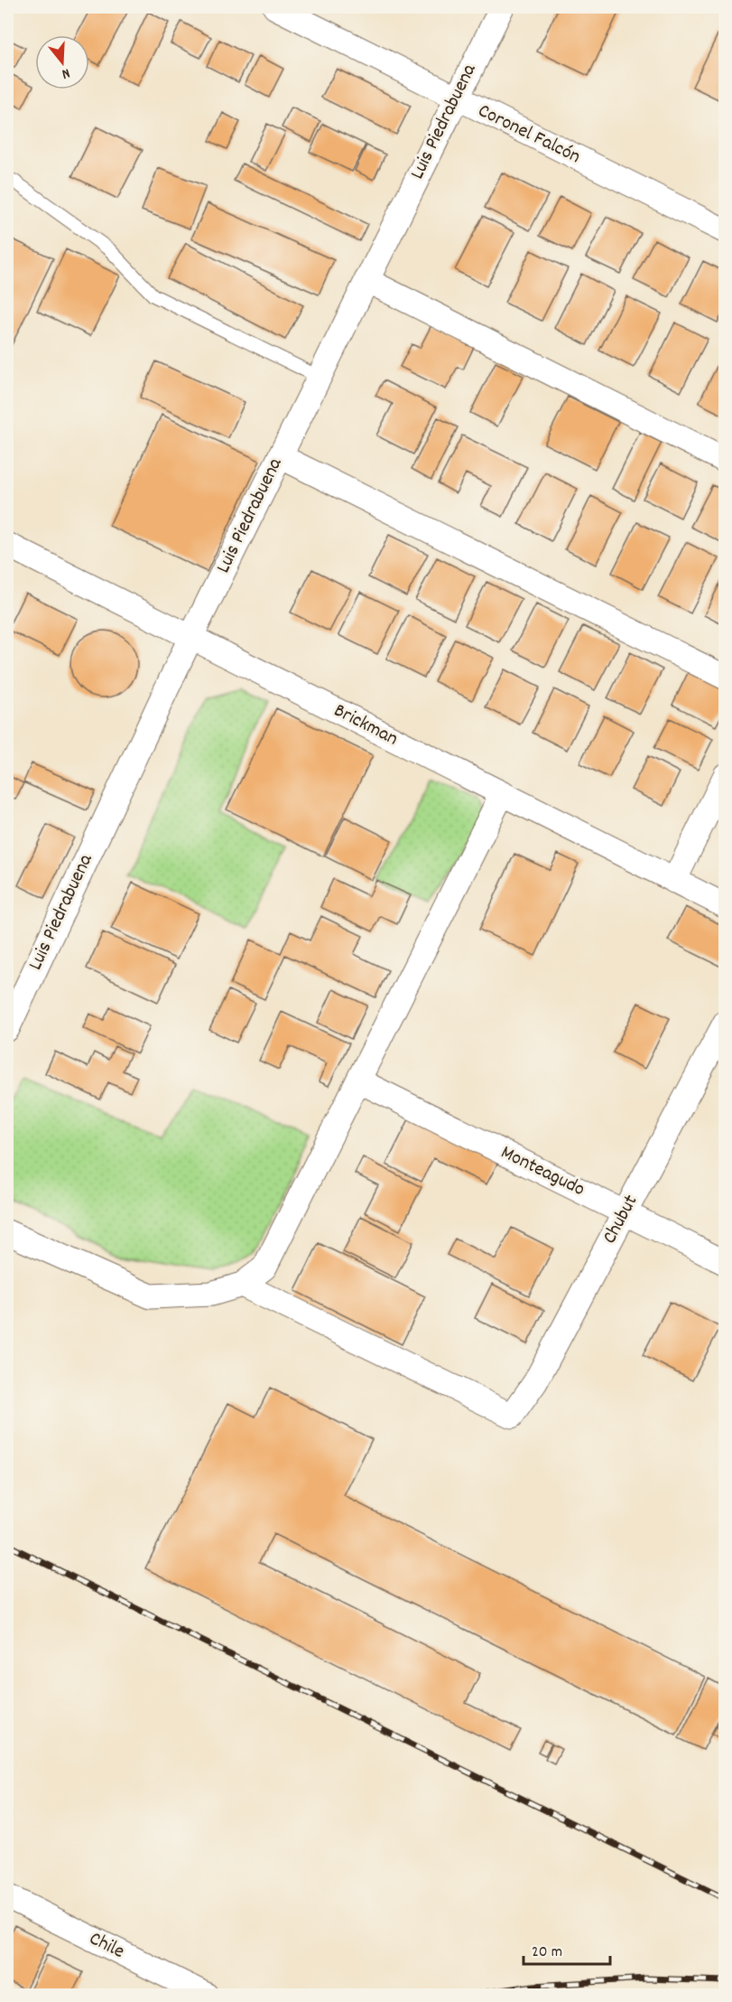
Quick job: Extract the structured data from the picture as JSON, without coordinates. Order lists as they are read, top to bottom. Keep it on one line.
{"streets":{"street":["Luis Piedrabuena","Coronel Falcón","Brickman","Monteagudo","Chubut","Chile"]},"crossings":[["Luis Piedrabuena","Coronel Falcón"],["Luis Piedrabuena","Brickman"],["Monteagudo","Chubut"]],"scale_bar":"20 m","north":"bottom"}
